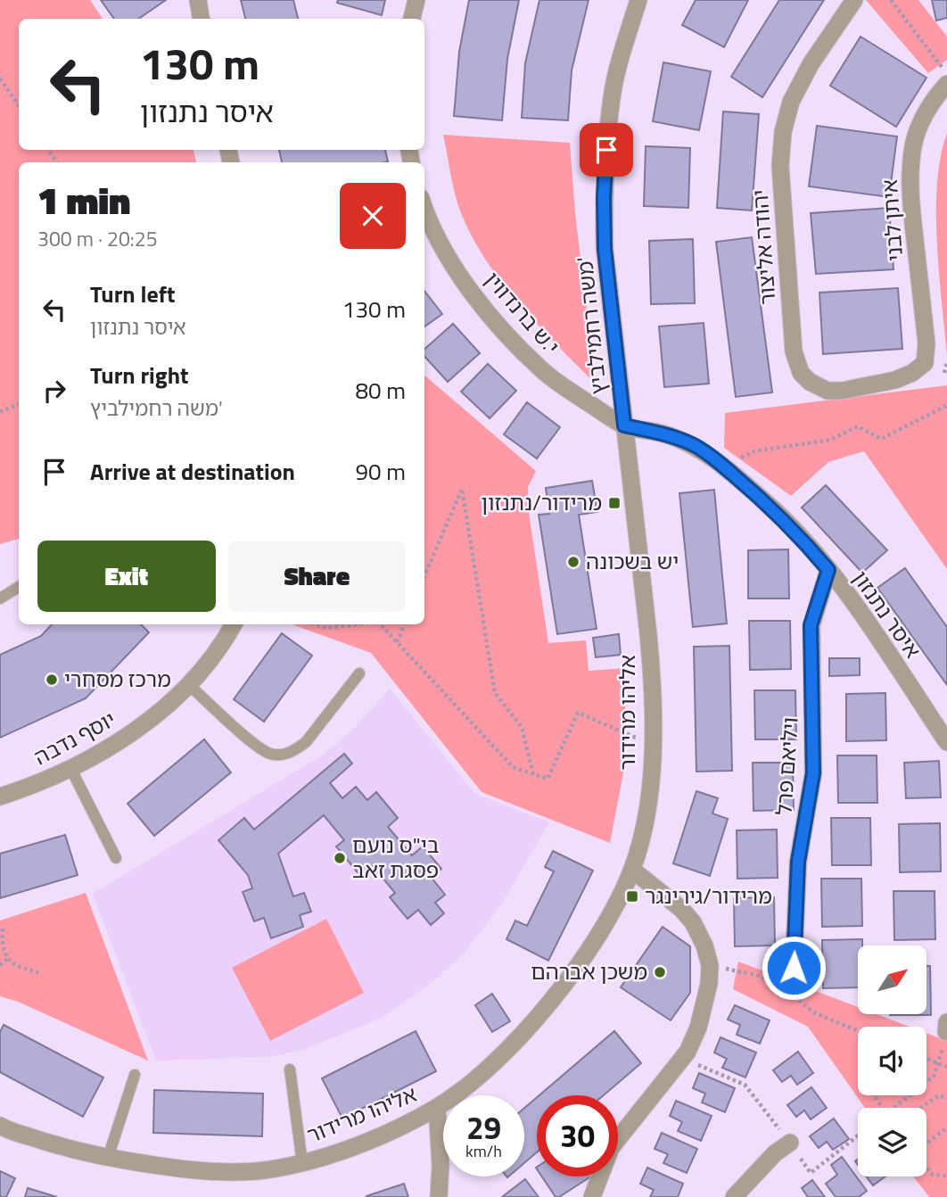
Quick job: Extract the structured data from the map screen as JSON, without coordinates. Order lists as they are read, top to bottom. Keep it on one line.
{"streets":{"street":["איתן לבני","יהודה אליצור","י.ש ברנדווין","משה רחמילביץ'","איסר נתנזון","אליהו מרידור","יוסף נדבה","ויליאם פרל"]},"crossings":[["איתן לבני","יהודה אליצור"],["י.ש ברנדווין","משה רחמילביץ'"],["י.ש ברנדווין","איסר נתנזון"],["י.ש ברנדווין","אליהו מרידור"],["משה רחמילביץ'","איסר נתנזון"],["משה רחמילביץ'","אליהו מרידור"],["איסר נתנזון","אליהו מרידור"],["איסר נתנזון","ויליאם פרל"]],"places":{"transit":["מרידור/נתנזון","מרידור/גירינגר"],"other":["יש בשכונה","מרכז מסחרי","בי\"ס נועם פסגת זאב","משכן אברהם"]},"north":"top right","page":{"turn":["130 m","איסר נתנזון"],"heading":["1 min","300 m · 20:25"],"list":[{"name":"Turn left","note":"איסר נתנזון","value":"130 m"},{"name":"Turn right","note":"משה רחמילביץ'","value":"80 m"},{"name":"Arrive at destination","value":"90 m"}],"buttons":["Exit","Share"],"speed":"29 km/h","limit":"30"}}
